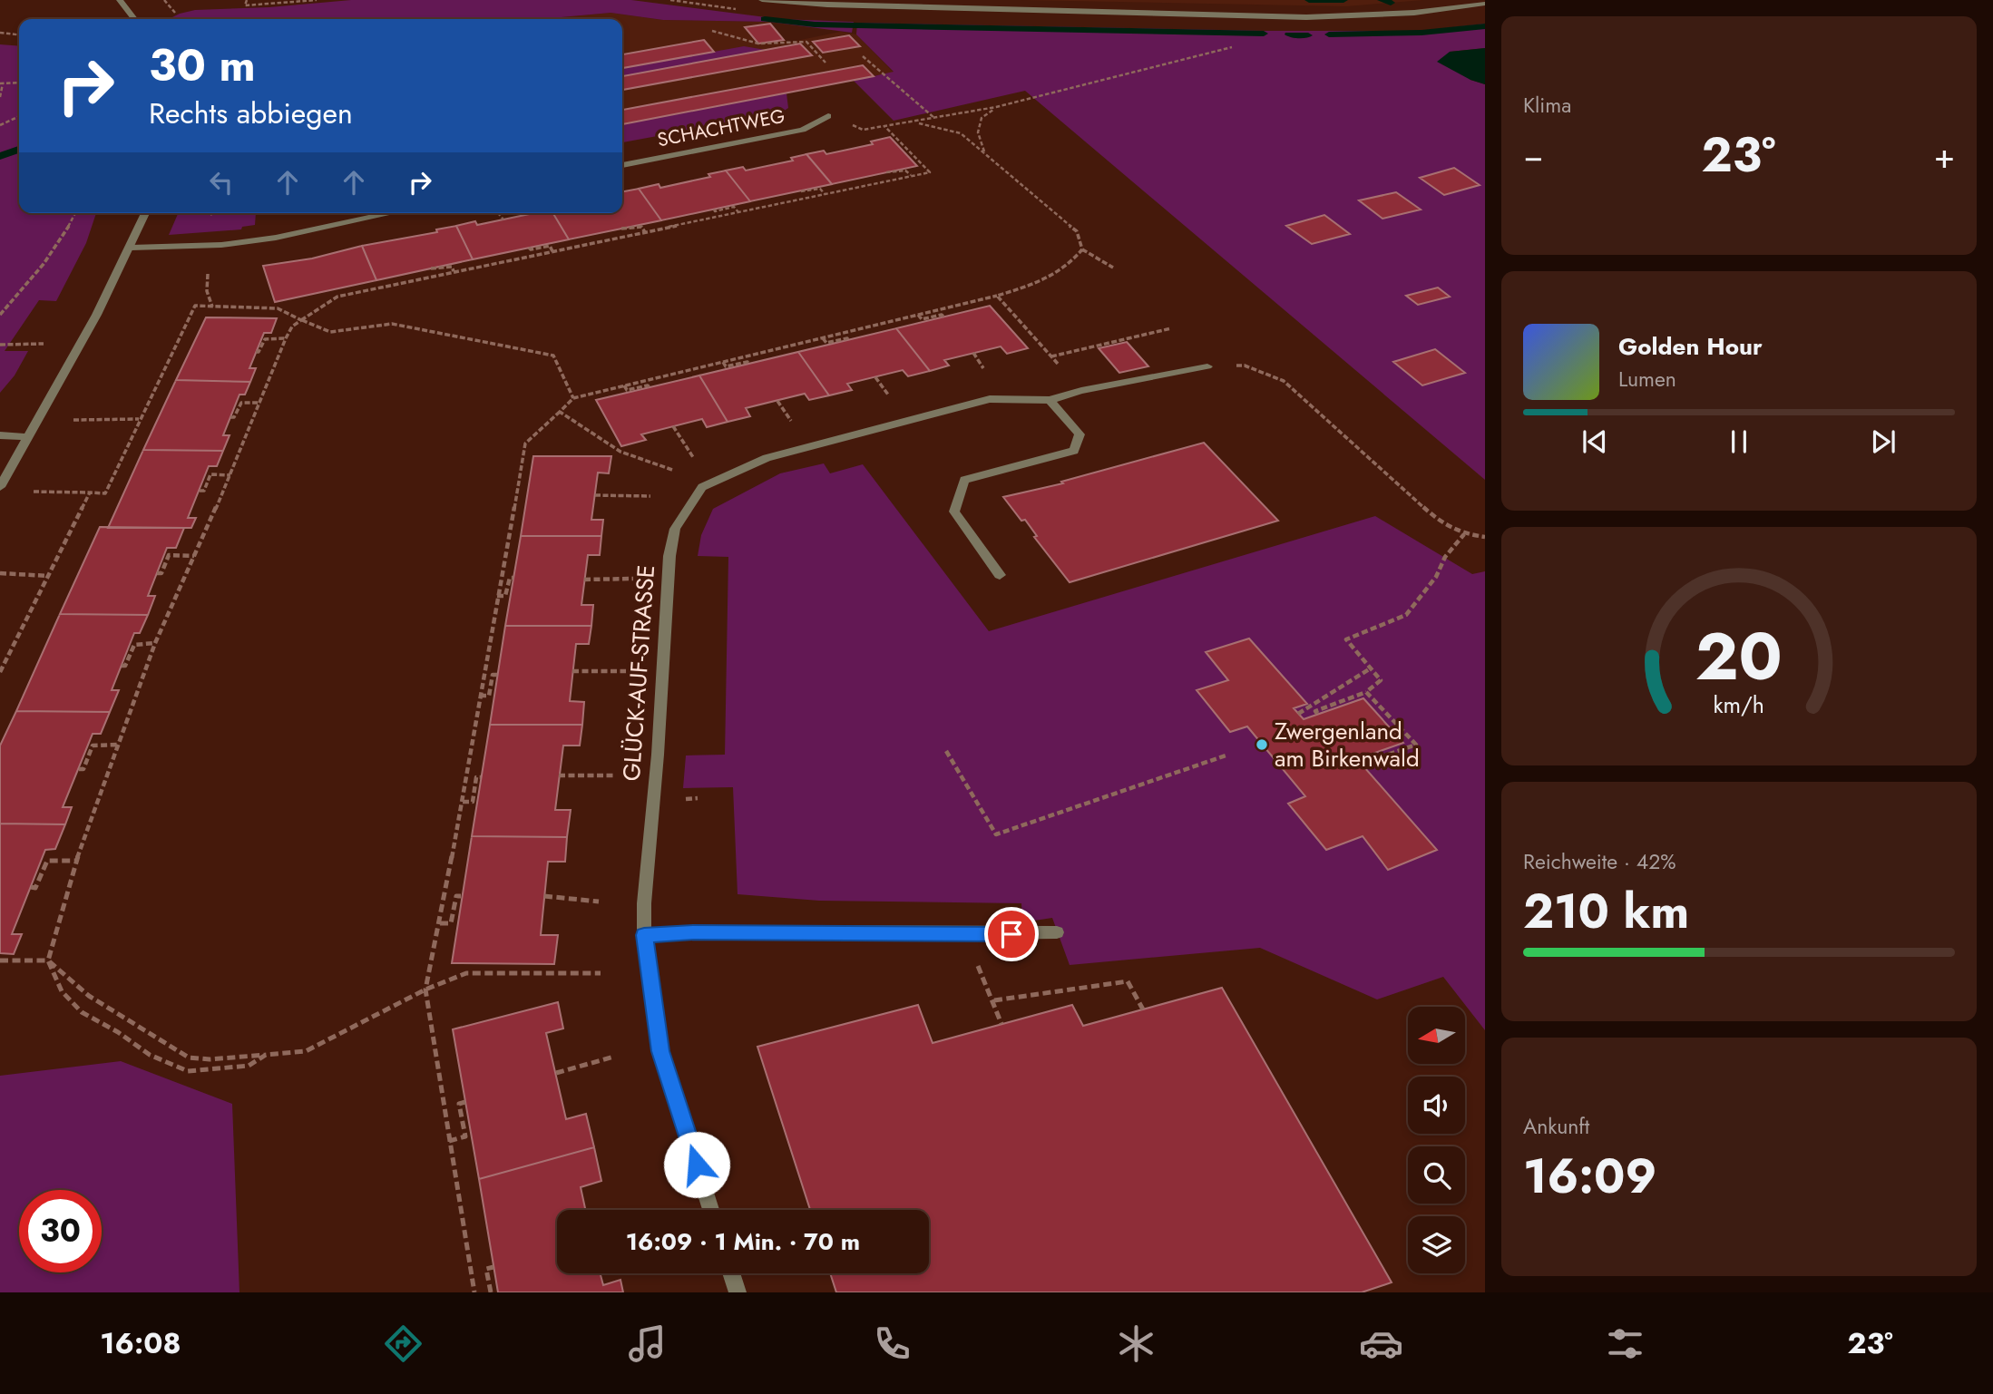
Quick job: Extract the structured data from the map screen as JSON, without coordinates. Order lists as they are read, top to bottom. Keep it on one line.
{"streets":{"street":["SCHACHTWEG","GLÜCK-AUF-STRASSE"]},"places":["Zwergenland am Birkenwald"],"north":"left","page":{"tile":["Klima",["Reichweite · 42%","210 km"],["Ankunft","16:09"]],"turn":["30 m","Rechts abbiegen"],"heat":["−","23°","+"],"song":["Golden Hour","Lumen"],"limit":"30","trip":"16:09 · 1 Min. · 70 m","tabs":["16:08","23°"],"gauge":["20","km/h"]}}
